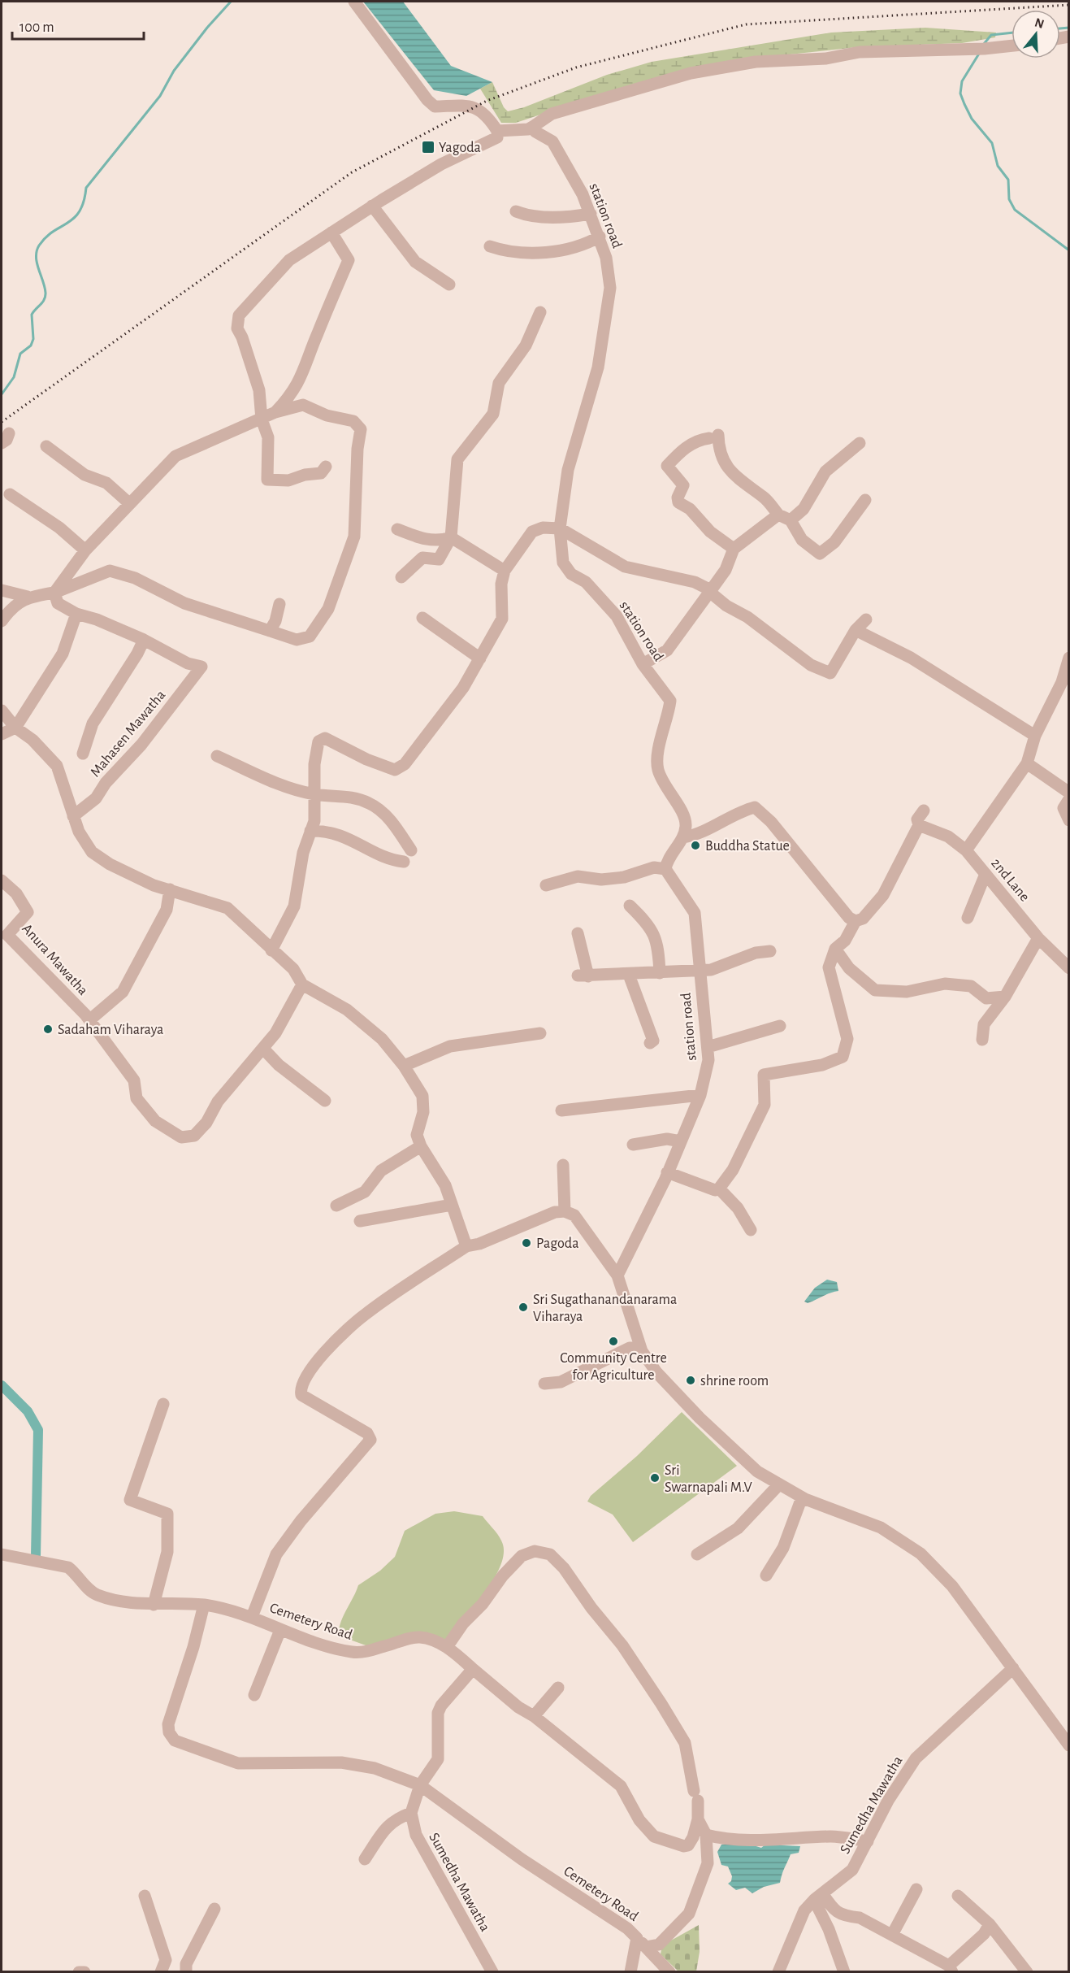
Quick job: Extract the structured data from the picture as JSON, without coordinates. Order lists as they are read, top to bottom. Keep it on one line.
{"streets":{"street":["station road","Mahasen Mawatha","2nd Lane","Anura Mawatha","Cemetery Road","Sumedha Mawatha"]},"places":{"transit":["Yagoda"],"other":["Buddha Statue","Sadaham Viharaya","Pagoda","Sri Sugathanandanarama Viharaya","Community Centre for Agriculture","shrine room","Sri Swarnapali M.V"]},"scale_bar":"100 m","north":"top"}
